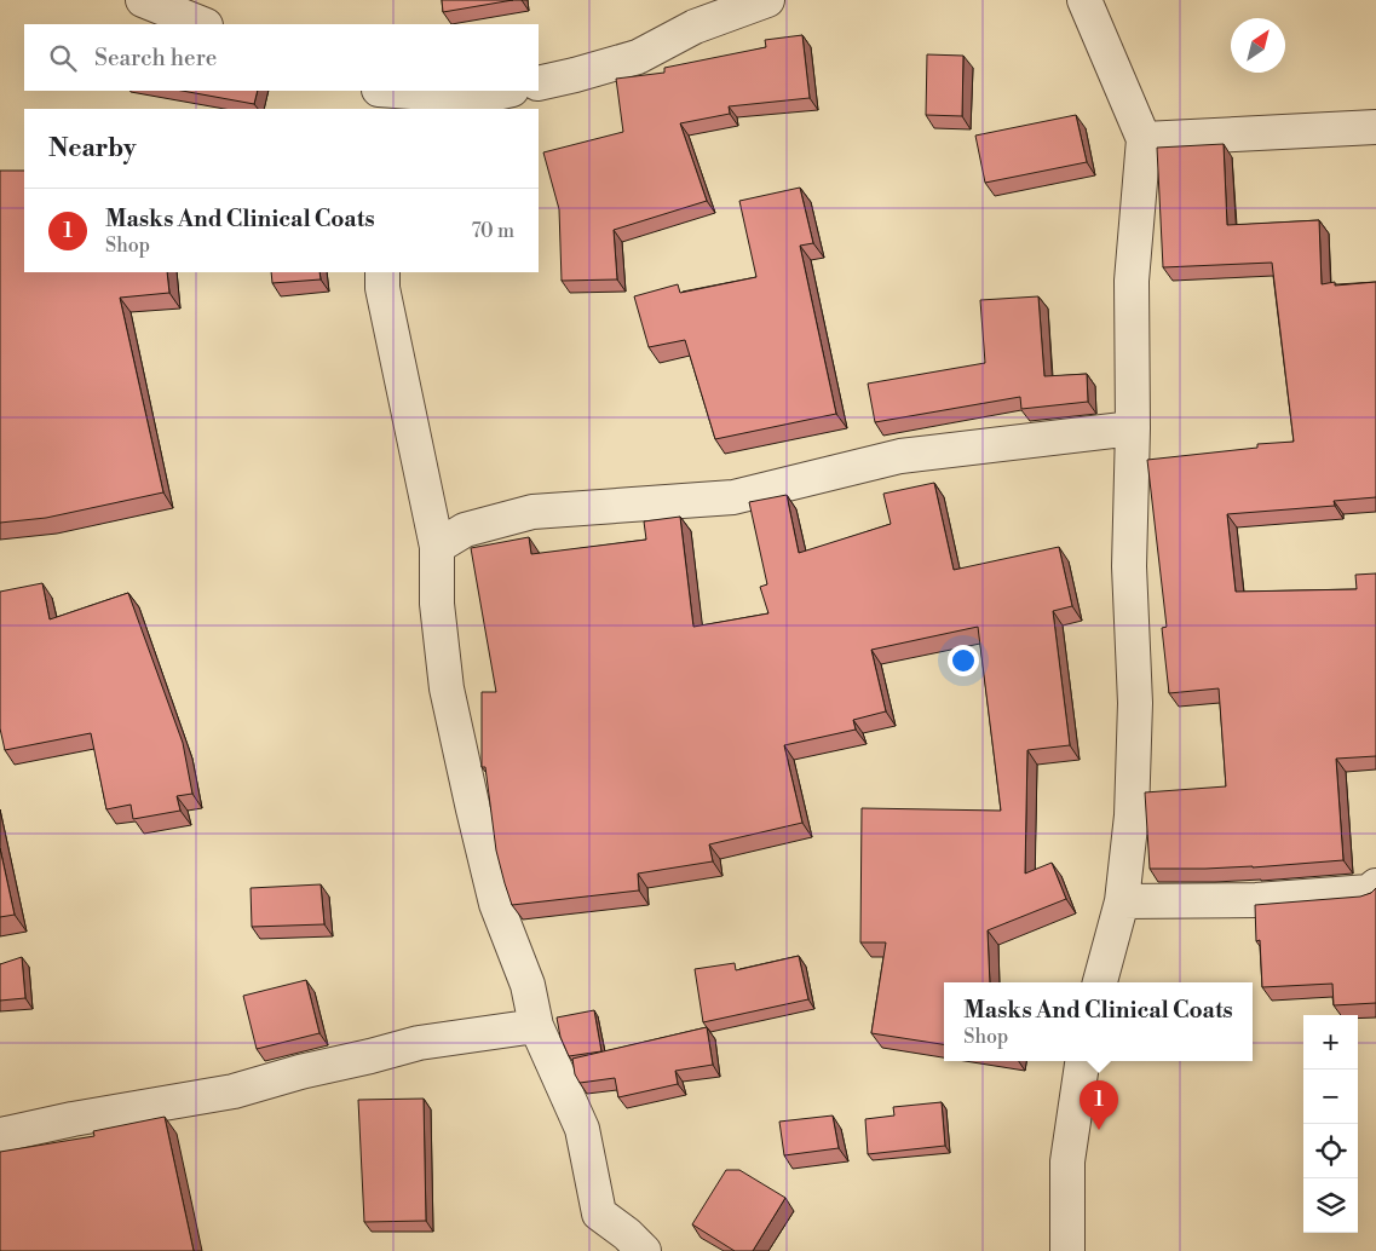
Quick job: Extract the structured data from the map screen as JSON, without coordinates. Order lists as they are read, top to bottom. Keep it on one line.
{"north":"top right","page":{"search":"Search here","heading":"Nearby","list":[{"mark":"1","name":"Masks And Clinical Coats","note":"Shop","value":"70 m"}],"popup":["Masks And Clinical Coats","Shop"],"map_buttons":["+","−"],"pins":"1"}}
